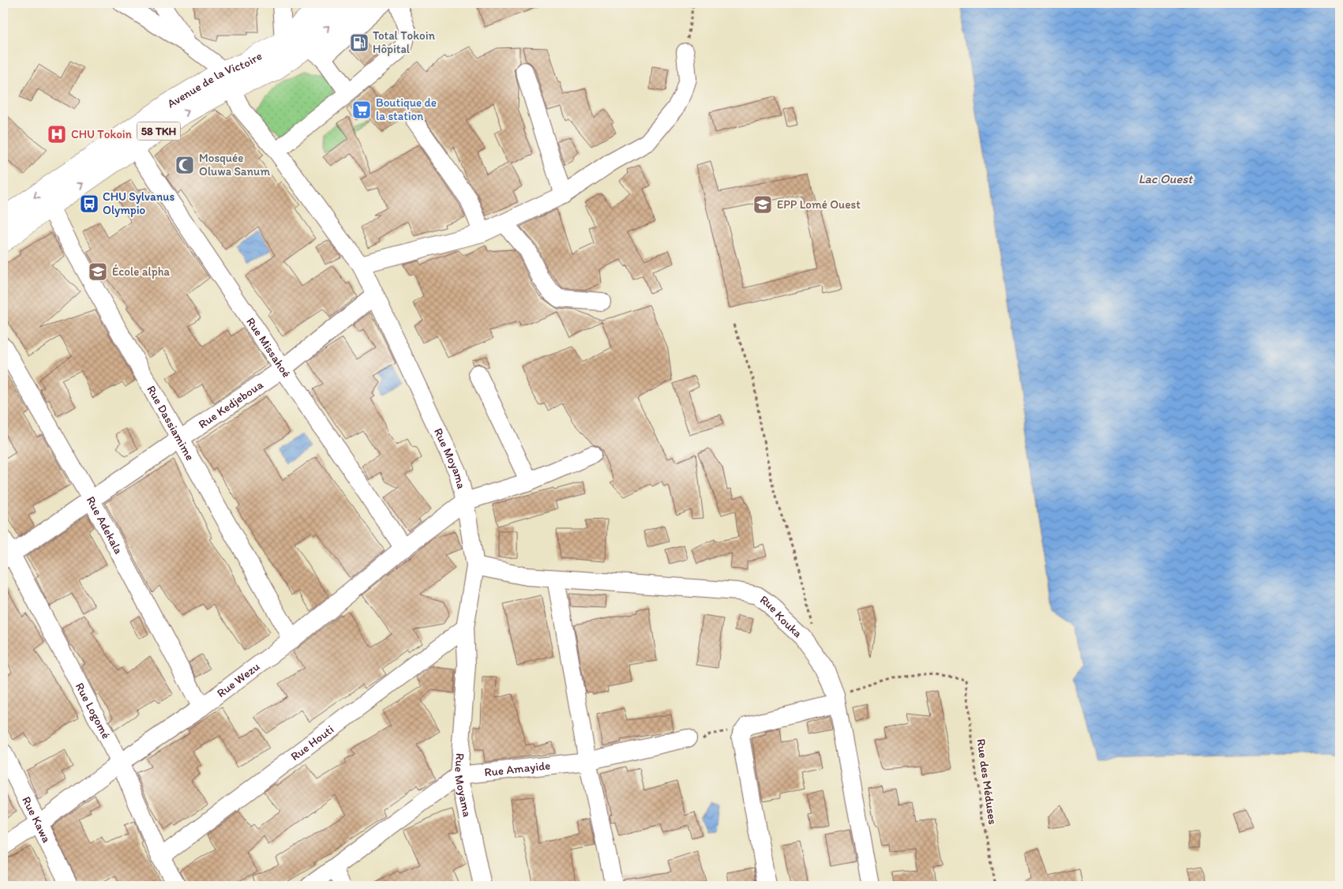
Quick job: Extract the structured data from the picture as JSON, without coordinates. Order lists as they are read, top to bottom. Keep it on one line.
{"streets":{"highway":["Avenue de la Victoire","58 TKH"],"street":["Rue Missahoé","Rue Kedjeboua","Rue Dassiamime","Rue Moyama","Rue Adekala","Rue Kouka","Rue Wezu","Rue Logomé","Rue Houti","Rue Amayide","Rue Kawa"],"path":["Rue des Méduses"]},"crossings":[["Avenue de la Victoire","58 TKH"],["Avenue de la Victoire","Rue Missahoé"],["Avenue de la Victoire","Rue Dassiamime"],["Avenue de la Victoire","Rue Moyama"],["Rue Missahoé","Rue Kedjeboua"],["Rue Missahoé","Rue Wezu"],["Rue Kedjeboua","Rue Dassiamime"],["Rue Kedjeboua","Rue Moyama"],["Rue Kedjeboua","Rue Adekala"],["Rue Kedjeboua","Rue Logomé"],["Rue Dassiamime","Rue Wezu"],["Rue Moyama","Rue Kouka"],["Rue Moyama","Rue Wezu"],["Rue Moyama","Rue Houti"],["Rue Moyama","Rue Amayide"],["Rue Adekala","Rue Wezu"],["Rue Kouka","Rue des Méduses"],["Rue Wezu","Rue Logomé"],["Rue Wezu","Rue Kawa"],["Rue Logomé","Rue Houti"]],"water":["Lac Ouest"],"places":{"fuel station":["Total Tokoin Hôpital"],"supermarket":["Boutique de la station"],"hospital":["CHU Tokoin"],"mosque":["Mosquée Oluwa Sanum"],"bus stop":["CHU Sylvanus Olympio"],"school or university":["EPP Lomé Ouest","École alpha"]}}
